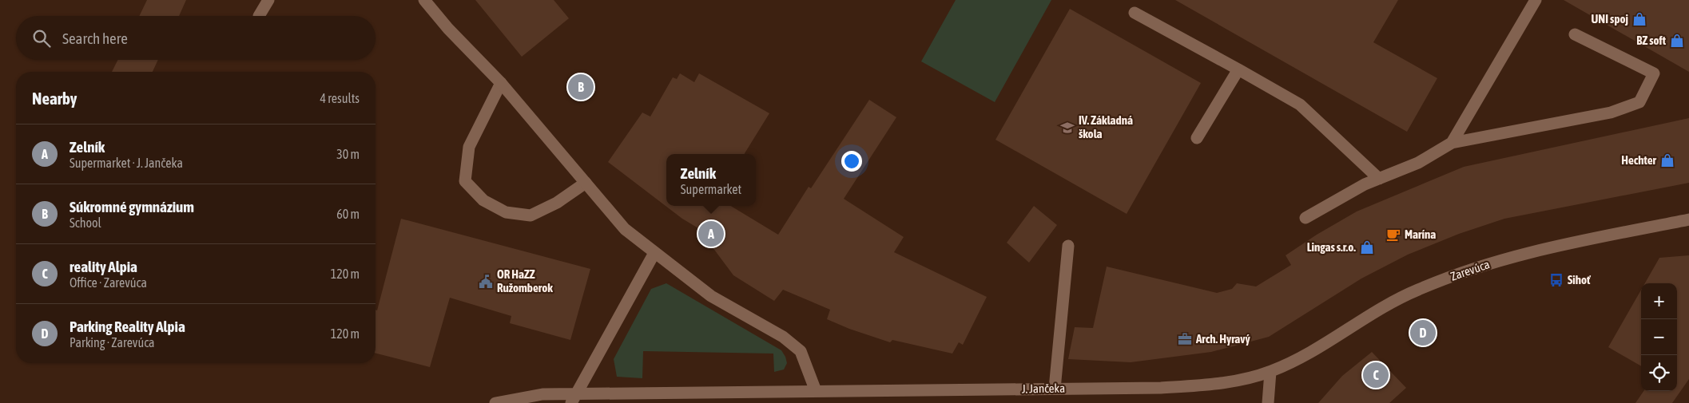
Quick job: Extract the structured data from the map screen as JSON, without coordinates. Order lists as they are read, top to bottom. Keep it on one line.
{"streets":{"street":["Zarevúca","J. Jančeka"]},"crossings":[["Zarevúca","J. Jančeka"]],"places":{"shop":["UNI spoj","BZ soft","Hechter","Lingas s.r.o."],"school or university":["IV. Základná škola"],"cafe":["Marína"],"bus stop":["Sihoť"],"public building":["OR HaZZ Ružomberok"],"office":["Arch. Hyravý"]},"page":{"search":"Search here","heading":["Nearby","4 results"],"pins":["B","A","D","C"],"list":[{"mark":"A","name":"Zelník","note":"Supermarket · J. Jančeka","value":"30 m"},{"mark":"B","name":"Súkromné gymnázium","note":"School","value":"60 m"},{"mark":"C","name":"reality Alpia","note":"Office · Zarevúca","value":"120 m"},{"mark":"D","name":"Parking Reality Alpia","note":"Parking · Zarevúca","value":"120 m"}],"popup":["Zelník","Supermarket"],"map_buttons":["+","−"]}}
